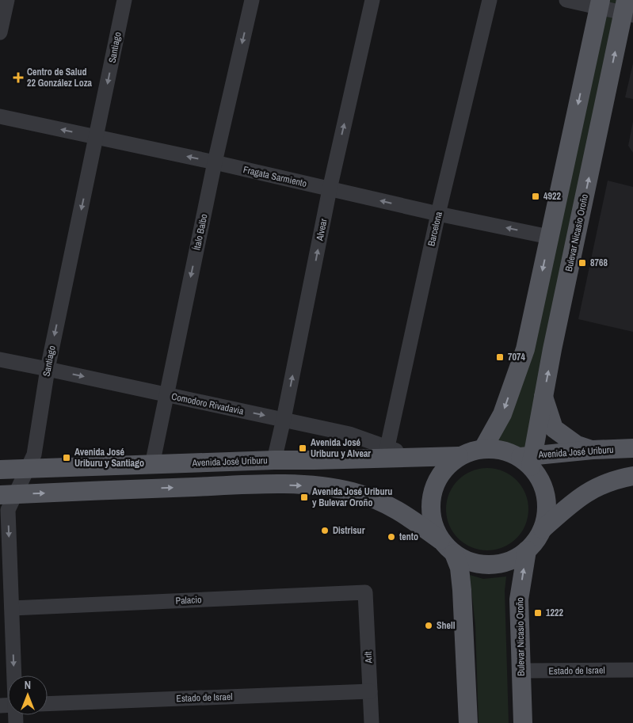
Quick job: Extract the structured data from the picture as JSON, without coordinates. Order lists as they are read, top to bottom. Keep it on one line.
{"streets":{"main road":["Bulevar Nicasio Oroño","Avenida José Uriburu"],"street":["Santiago","Fragata Sarmiento","Barcelona","Alvear","Ítalo Balbo","Comodoro Rivadavia","Palacio","Arlt","Estado de Israel"]},"crossings":[["Santiago","Fragata Sarmiento"],["Santiago","Comodoro Rivadavia"],["Santiago","Avenida José Uriburu"],["Santiago","Palacio"],["Fragata Sarmiento","Barcelona"],["Fragata Sarmiento","Alvear"],["Fragata Sarmiento","Ítalo Balbo"],["Barcelona","Comodoro Rivadavia"],["Barcelona","Avenida José Uriburu"],["Alvear","Comodoro Rivadavia"],["Alvear","Avenida José Uriburu"],["Ítalo Balbo","Comodoro Rivadavia"],["Ítalo Balbo","Avenida José Uriburu"],["Bulevar Nicasio Oroño","Avenida José Uriburu"],["Bulevar Nicasio Oroño","Estado de Israel"],["Comodoro Rivadavia","Avenida José Uriburu"],["Palacio","Arlt"],["Arlt","Estado de Israel"]],"one_way":["Santiago","Fragata Sarmiento","Alvear","Ítalo Balbo","Comodoro Rivadavia"],"places":{"health":["Centro de Salud 22 González Loza"],"transit":["4922","8768","7074","Avenida José Uriburu y Alvear","Avenida José Uriburu y Santiago","Avenida José Uriburu y Bulevar Oroño","1222"],"other":["Distrisur","tento","Shell"]},"north":"top"}
